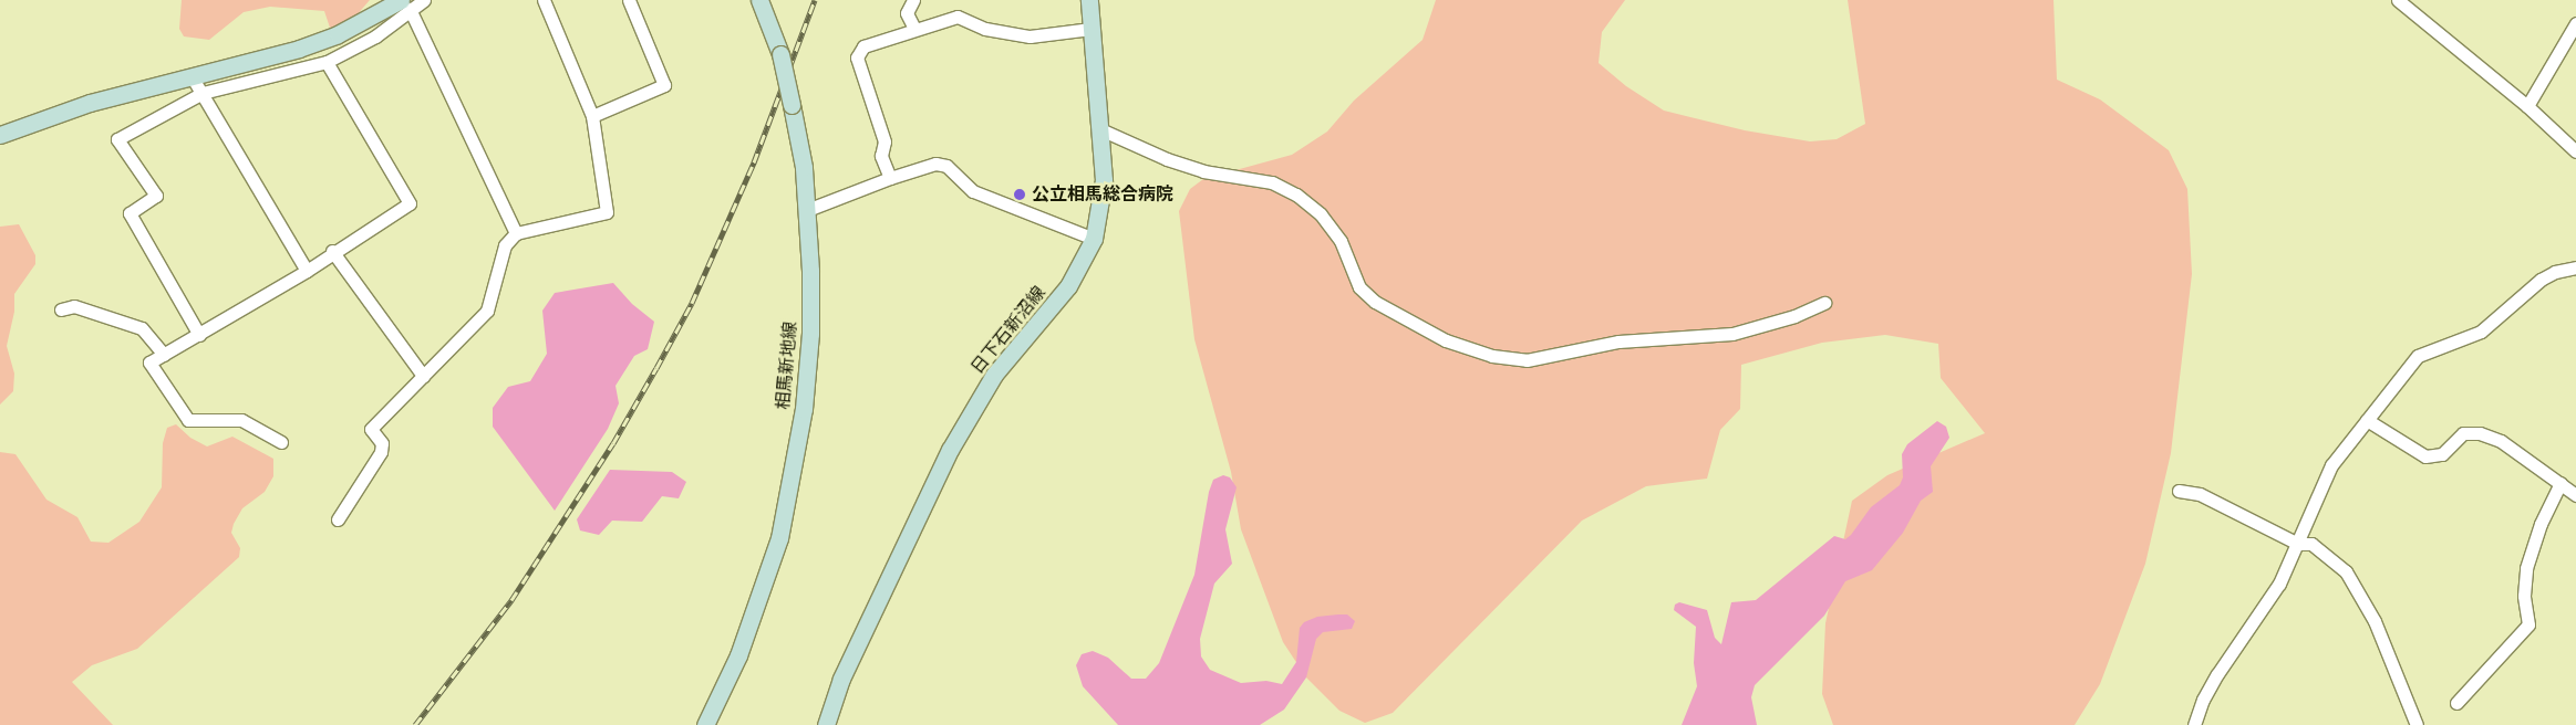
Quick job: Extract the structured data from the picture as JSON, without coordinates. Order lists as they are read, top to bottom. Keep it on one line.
{"streets":{"main road":["日下石新沼線","相馬新地線"]},"places":["公立相馬総合病院"]}
